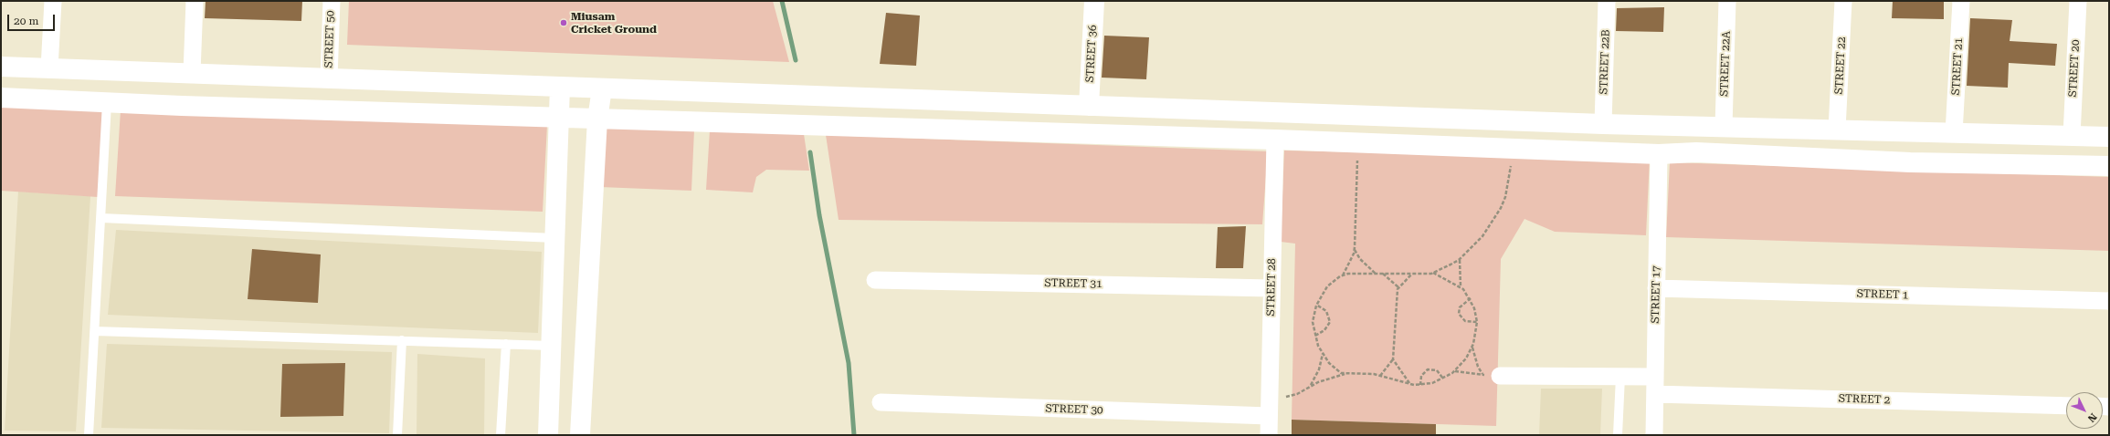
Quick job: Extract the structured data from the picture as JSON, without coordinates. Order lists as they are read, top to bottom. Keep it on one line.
{"streets":{"street":["STREET 50","STREET 36","STREET 22B","STREET 22A","STREET 22","STREET 21","STREET 20","STREET 31","STREET 28","STREET 17","STREET 1","STREET 2","STREET 30"]},"crossings":[["STREET 31","STREET 28"],["STREET 28","STREET 30"],["STREET 17","STREET 1"],["STREET 17","STREET 2"]],"places":["Miusam Cricket Ground"],"scale_bar":"20 m","north":"bottom right"}
